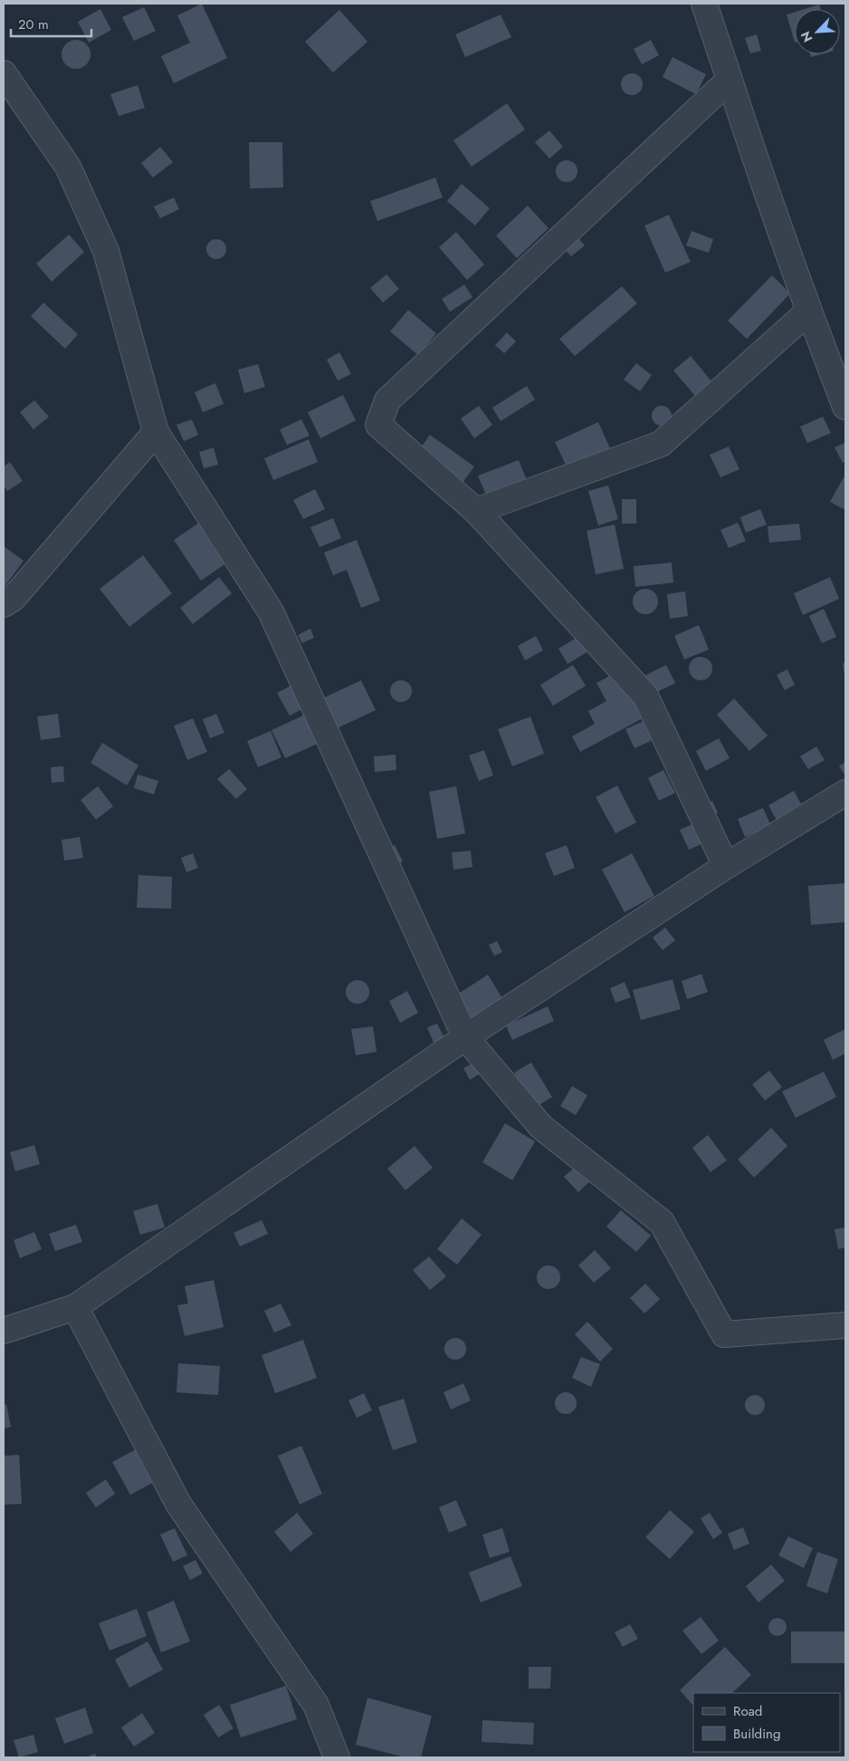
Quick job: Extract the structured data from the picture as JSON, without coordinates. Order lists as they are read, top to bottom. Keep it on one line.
{"legend":["Road","Building"],"scale_bar":"20 m","north":"bottom left"}
